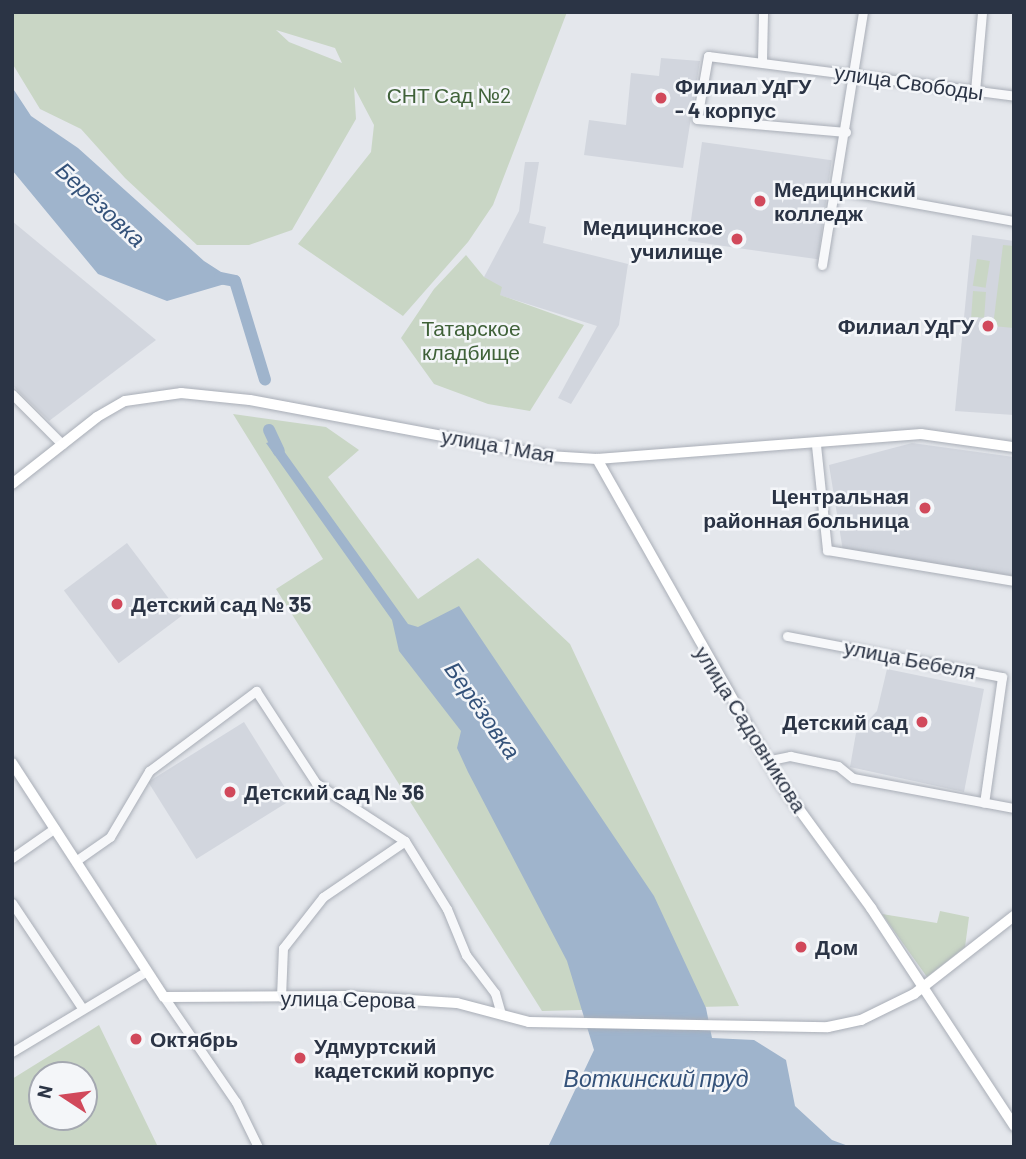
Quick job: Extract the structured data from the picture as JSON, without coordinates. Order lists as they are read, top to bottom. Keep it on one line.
{"streets":{"main road":["улица 1 Мая","улица Садовникова","улица Серова"],"street":["улица Свободы","улица Бебеля"]},"crossings":[["улица 1 Мая","улица Садовникова"],["улица Садовникова","улица Серова"]],"water":["Берёзовка","Воткинский пруд"],"parks":["СНТ Сад №2","Татарское кладбище"],"places":["Филиал УдГУ - 4 корпус","Медицинский колледж","Медицинское училище","Филиал УдГУ","Центральная районная больница","Детский сад № 35","Детский сад","Детский сад № 36","Дом","Октябрь","Удмуртский кадетский корпус"],"north":"left"}
